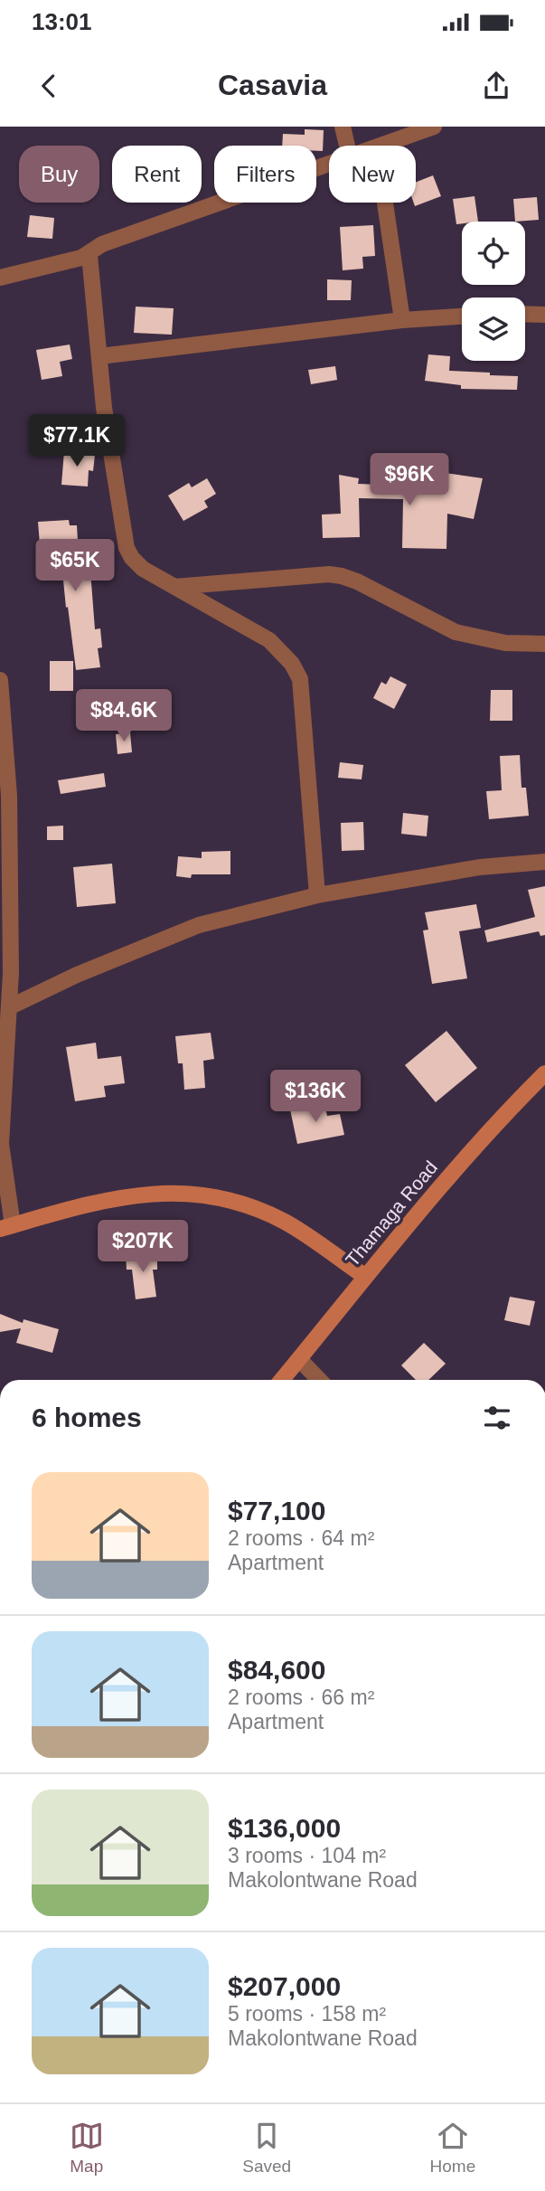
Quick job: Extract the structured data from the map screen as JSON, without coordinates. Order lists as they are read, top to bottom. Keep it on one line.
{"streets":{"main road":["Thamaga Road"]},"page":{"status":"13:01","header":"Casavia","chip":["Buy","Rent","Filters","New"],"price":["$77.1K","$96K","$65K","$84.6K","$136K","$207K"],"heading":"6 homes","list":[{"name":"$77,100","note":"2 rooms · 64 m² · Apartment"},{"name":"$84,600","note":"2 rooms · 66 m² · Apartment"},{"name":"$136,000","note":"3 rooms · 104 m² · Makolontwane Road"},{"name":"$207,000","note":"5 rooms · 158 m² · Makolontwane Road"}],"tabs":["Map","Saved","Home"]}}
